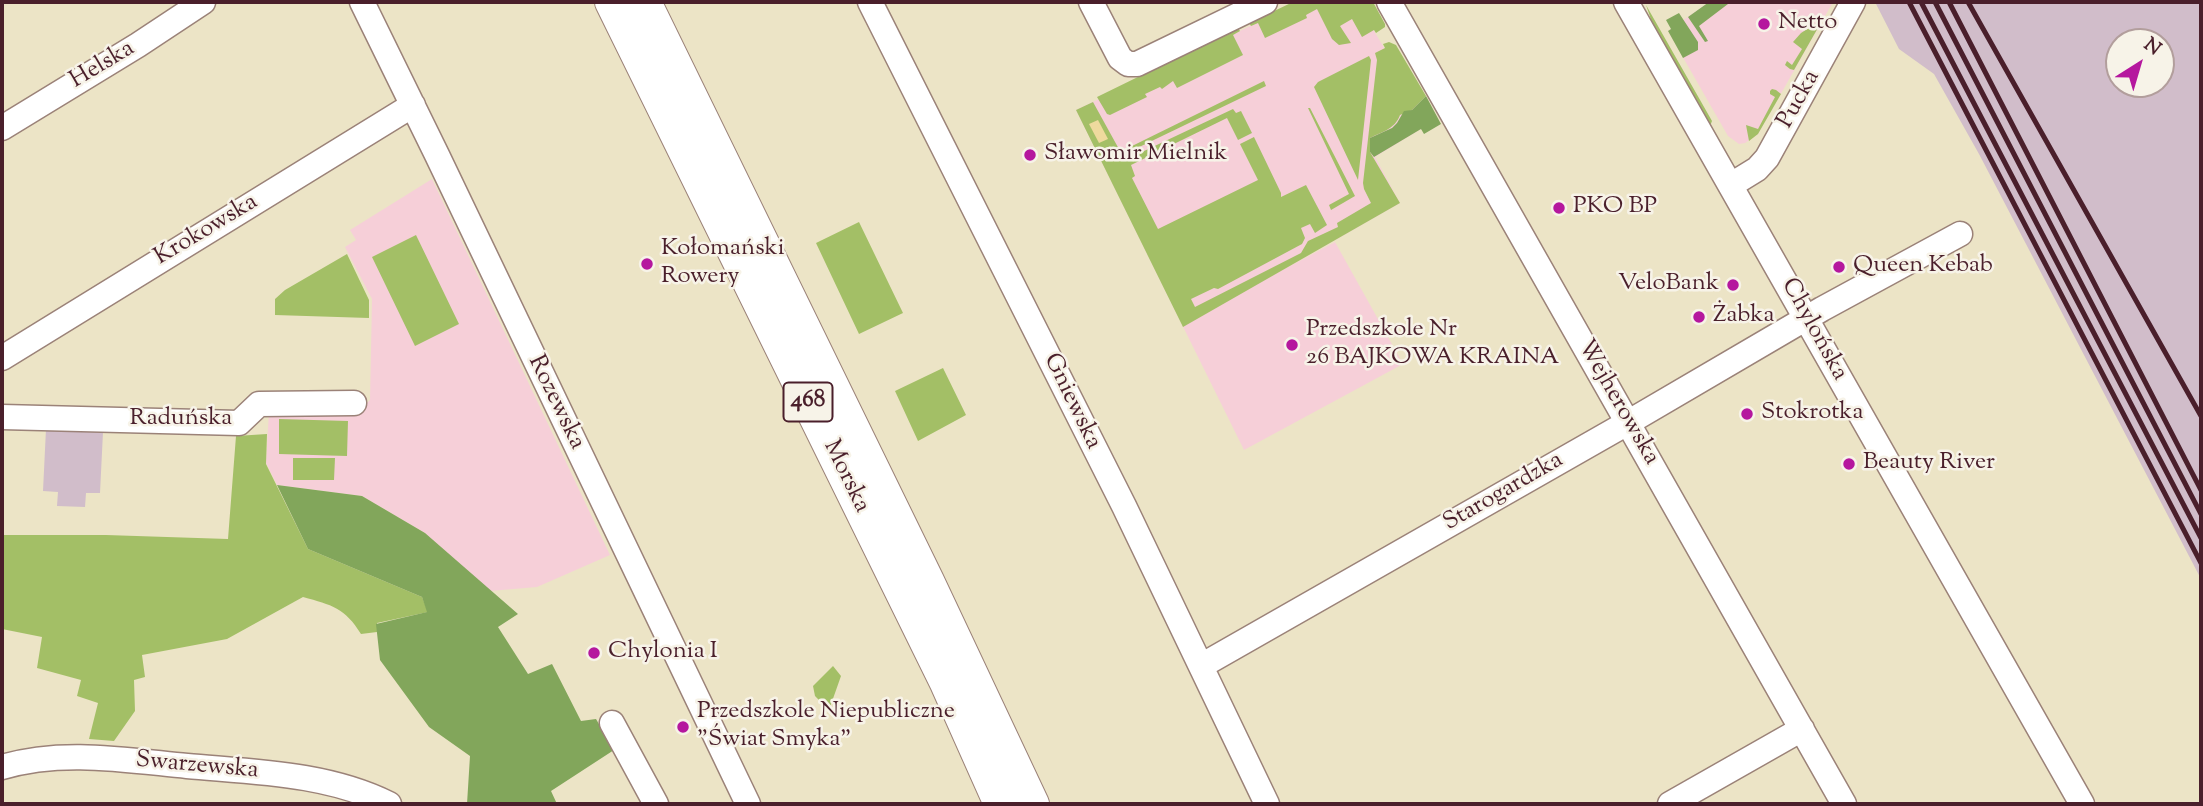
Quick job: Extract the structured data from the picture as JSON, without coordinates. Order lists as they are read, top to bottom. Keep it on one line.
{"streets":{"main road":["468","Morska"],"street":["Helska","Pucka","Krokowska","Chylońska","Gniewska","Rozewska","Wejherowska","Raduńska","Starogardzka","Swarzewska"]},"crossings":[["Pucka","Chylońska"],["Krokowska","Rozewska"],["Chylońska","Starogardzka"],["Gniewska","Starogardzka"],["Wejherowska","Starogardzka"]],"places":["Netto","Sławomir Mielnik","PKO BP","Kołomański Rowery","Queen Kebab","VeloBank","Żabka","Przedszkole Nr 26 BAJKOWA KRAINA","Stokrotka","Beauty River","Chylonia I","Przedszkole Niepubliczne \"Świat Smyka\""],"north":"top right"}
